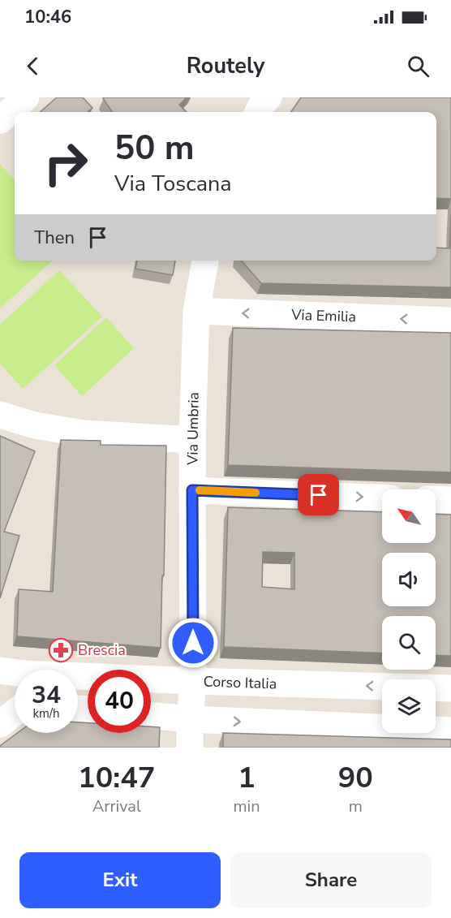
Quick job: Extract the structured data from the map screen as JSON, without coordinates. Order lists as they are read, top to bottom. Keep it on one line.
{"streets":{"street":["Via Emilia","Via Umbria","Corso Italia"]},"crossings":[["Via Emilia","Via Umbria"],["Via Umbria","Corso Italia"]],"places":{"pharmacy":["Brescia"]},"north":"top left","page":{"status":"10:46","header":"Routely","turn":["50 m","Via Toscana"],"then":"Then","speed":"34 km/h","limit":"40","eta":["10:47","Arrival","1","min","90","m"],"buttons":["Exit","Share"]}}
